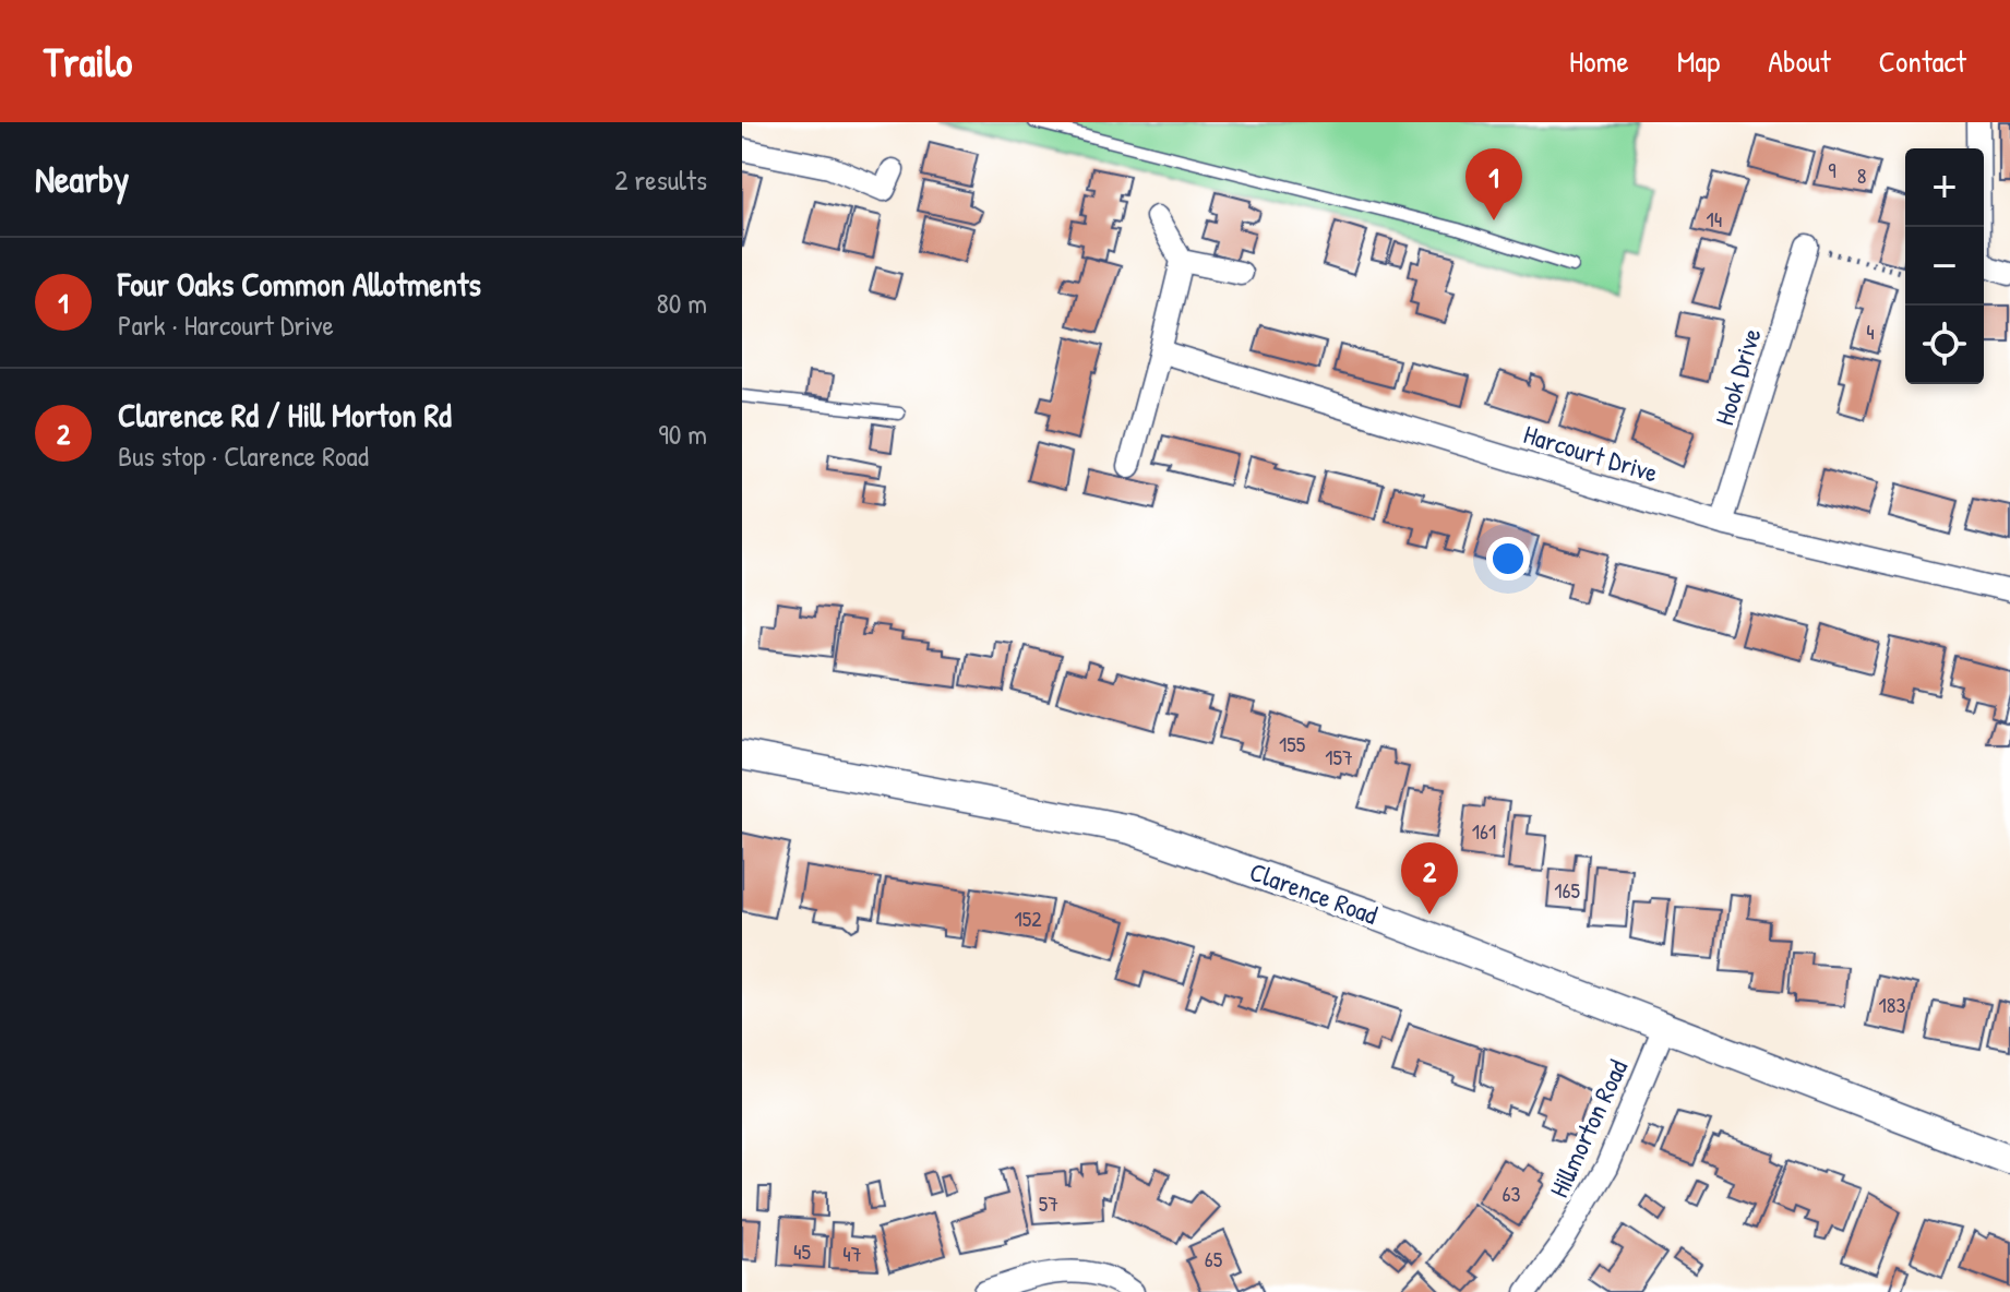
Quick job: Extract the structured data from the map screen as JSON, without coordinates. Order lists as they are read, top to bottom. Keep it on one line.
{"streets":{"street":["Hook Drive","Harcourt Drive","Clarence Road","Hillmorton Road"]},"crossings":[["Hook Drive","Harcourt Drive"],["Clarence Road","Hillmorton Road"]],"house_numbers":["9","8","14","4","155","157","161","165","152","183","63","57","45","47","65"],"page":{"header":"Trailo","nav":["Home","Map","About","Contact"],"heading":["Nearby","2 results"],"map_buttons":["+","−"],"pins":["1","2"],"list":[{"mark":"1","name":"Four Oaks Common Allotments","note":"Park · Harcourt Drive","value":"80 m"},{"mark":"2","name":"Clarence Rd / Hill Morton Rd","note":"Bus stop · Clarence Road","value":"90 m"}]}}
